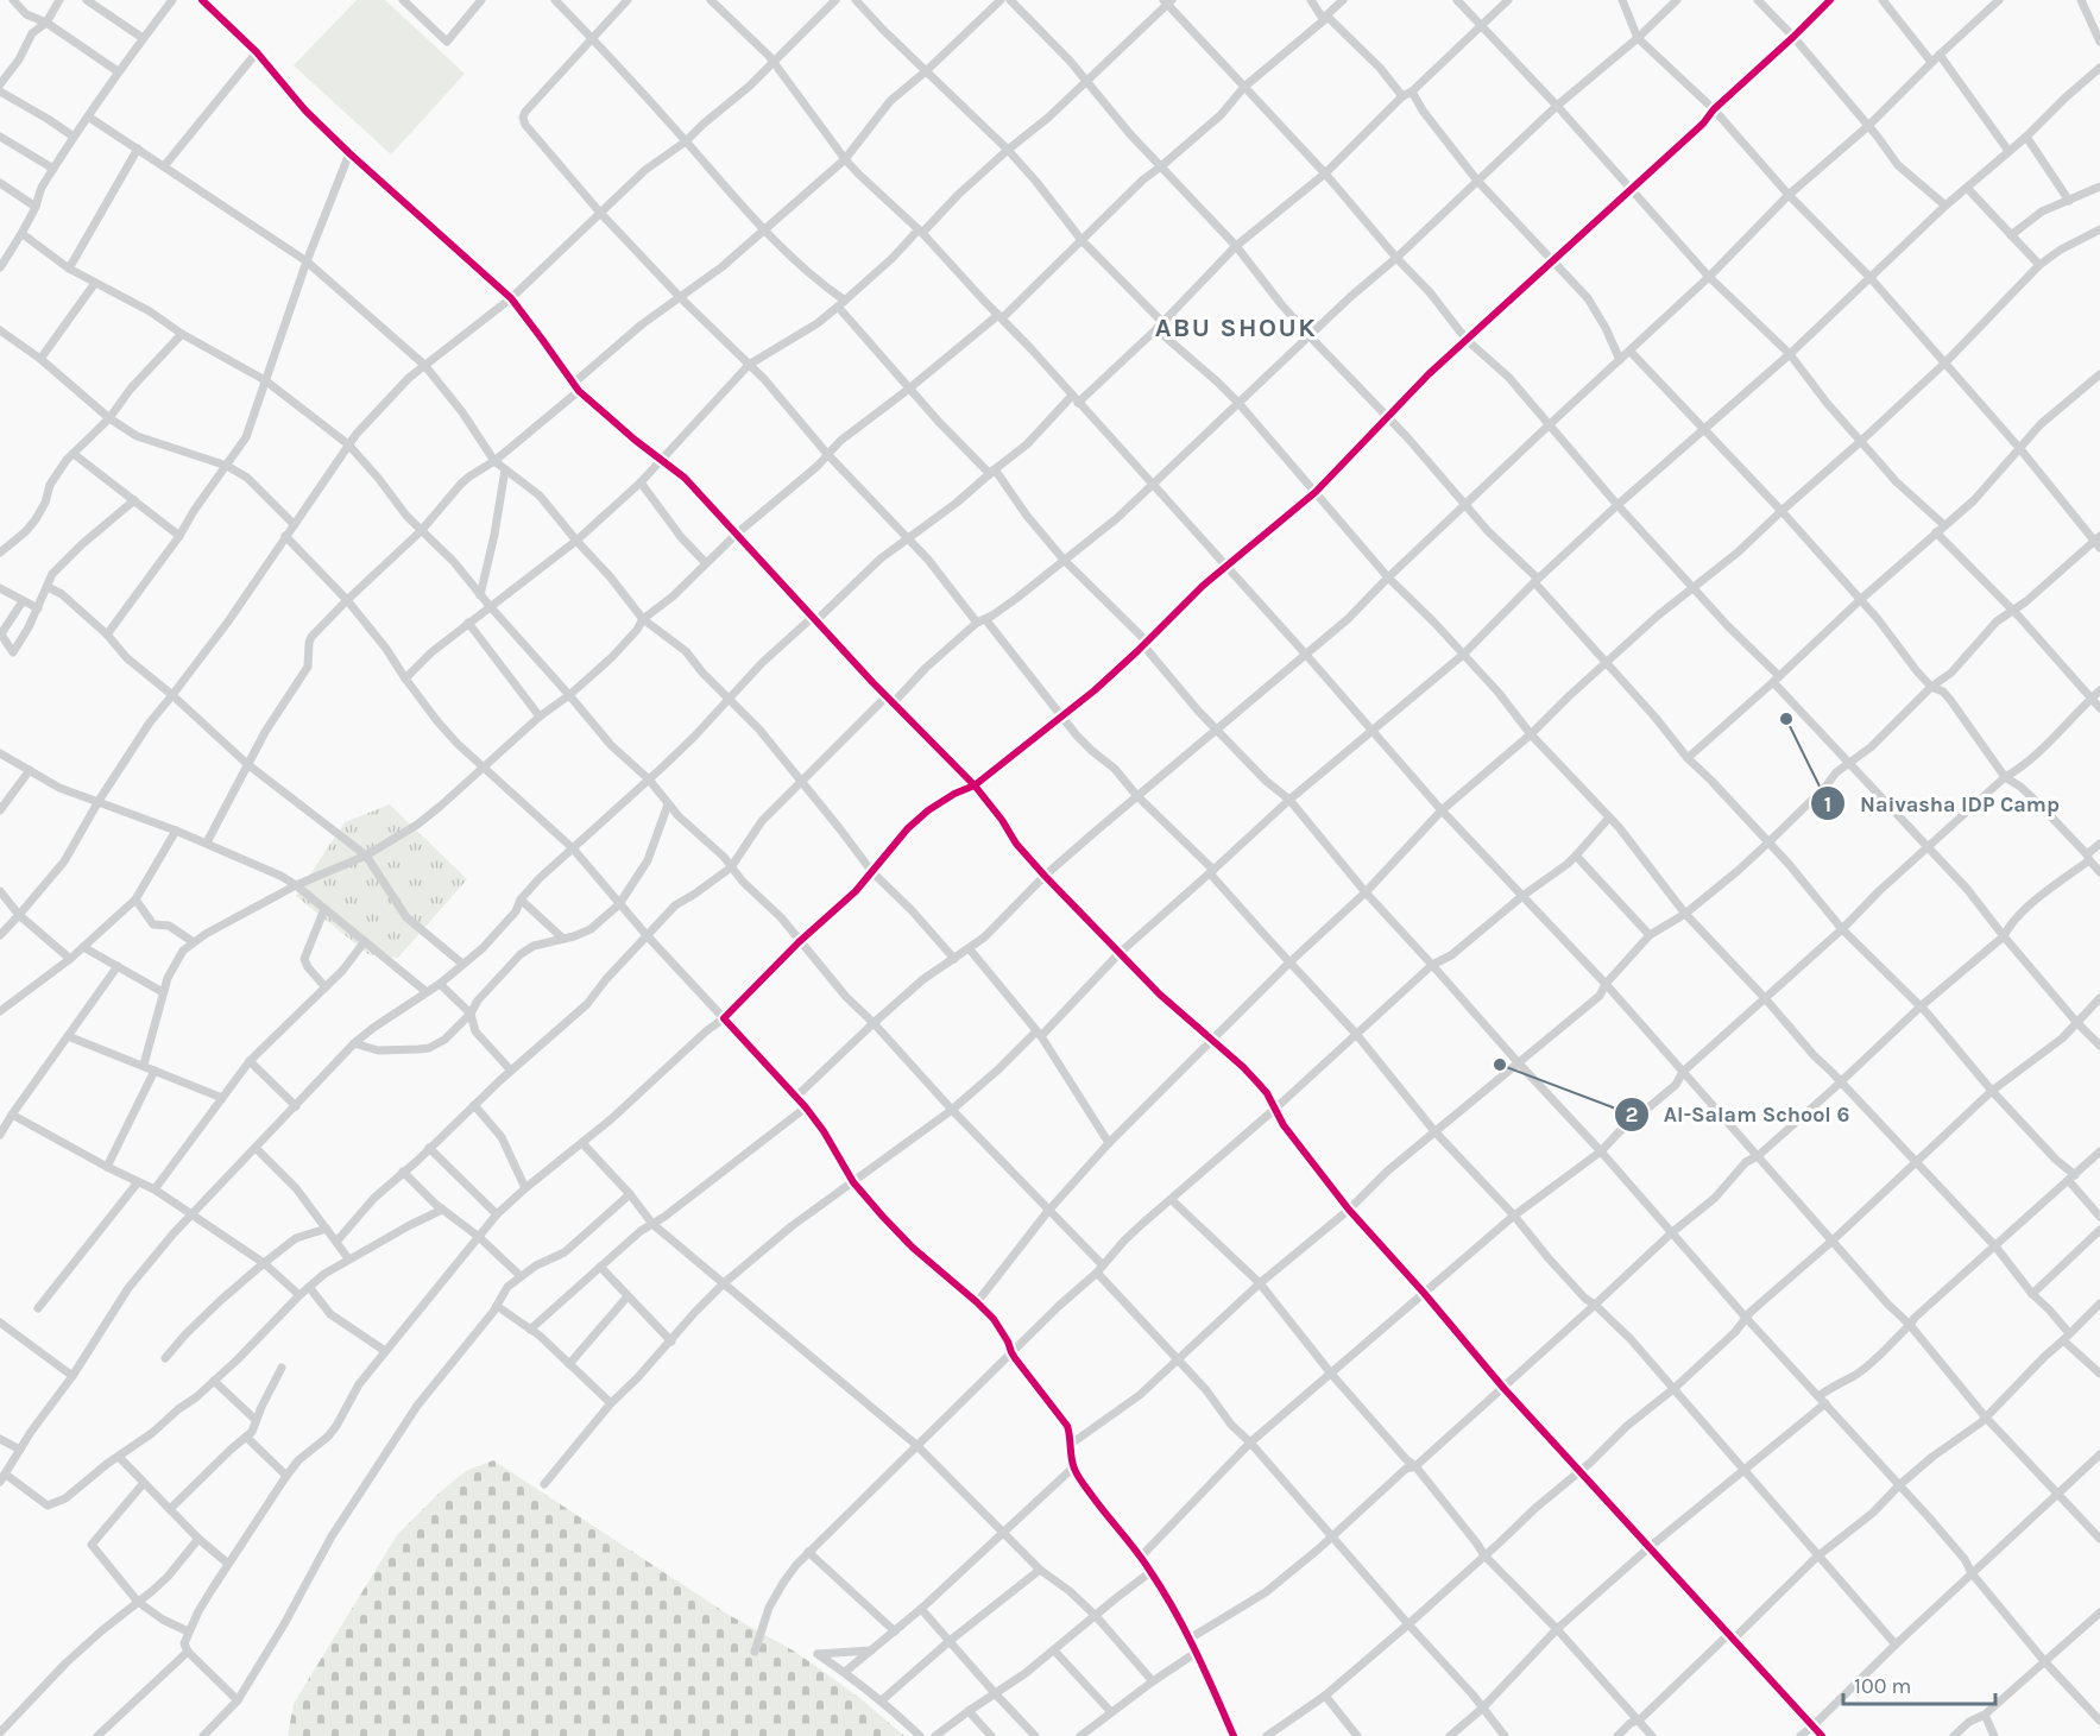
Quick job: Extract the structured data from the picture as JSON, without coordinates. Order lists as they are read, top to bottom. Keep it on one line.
{"districts":["ABU SHOUK"],"places":["Naivasha IDP Camp","Al-Salam School 6"],"scale_bar":"100 m"}
